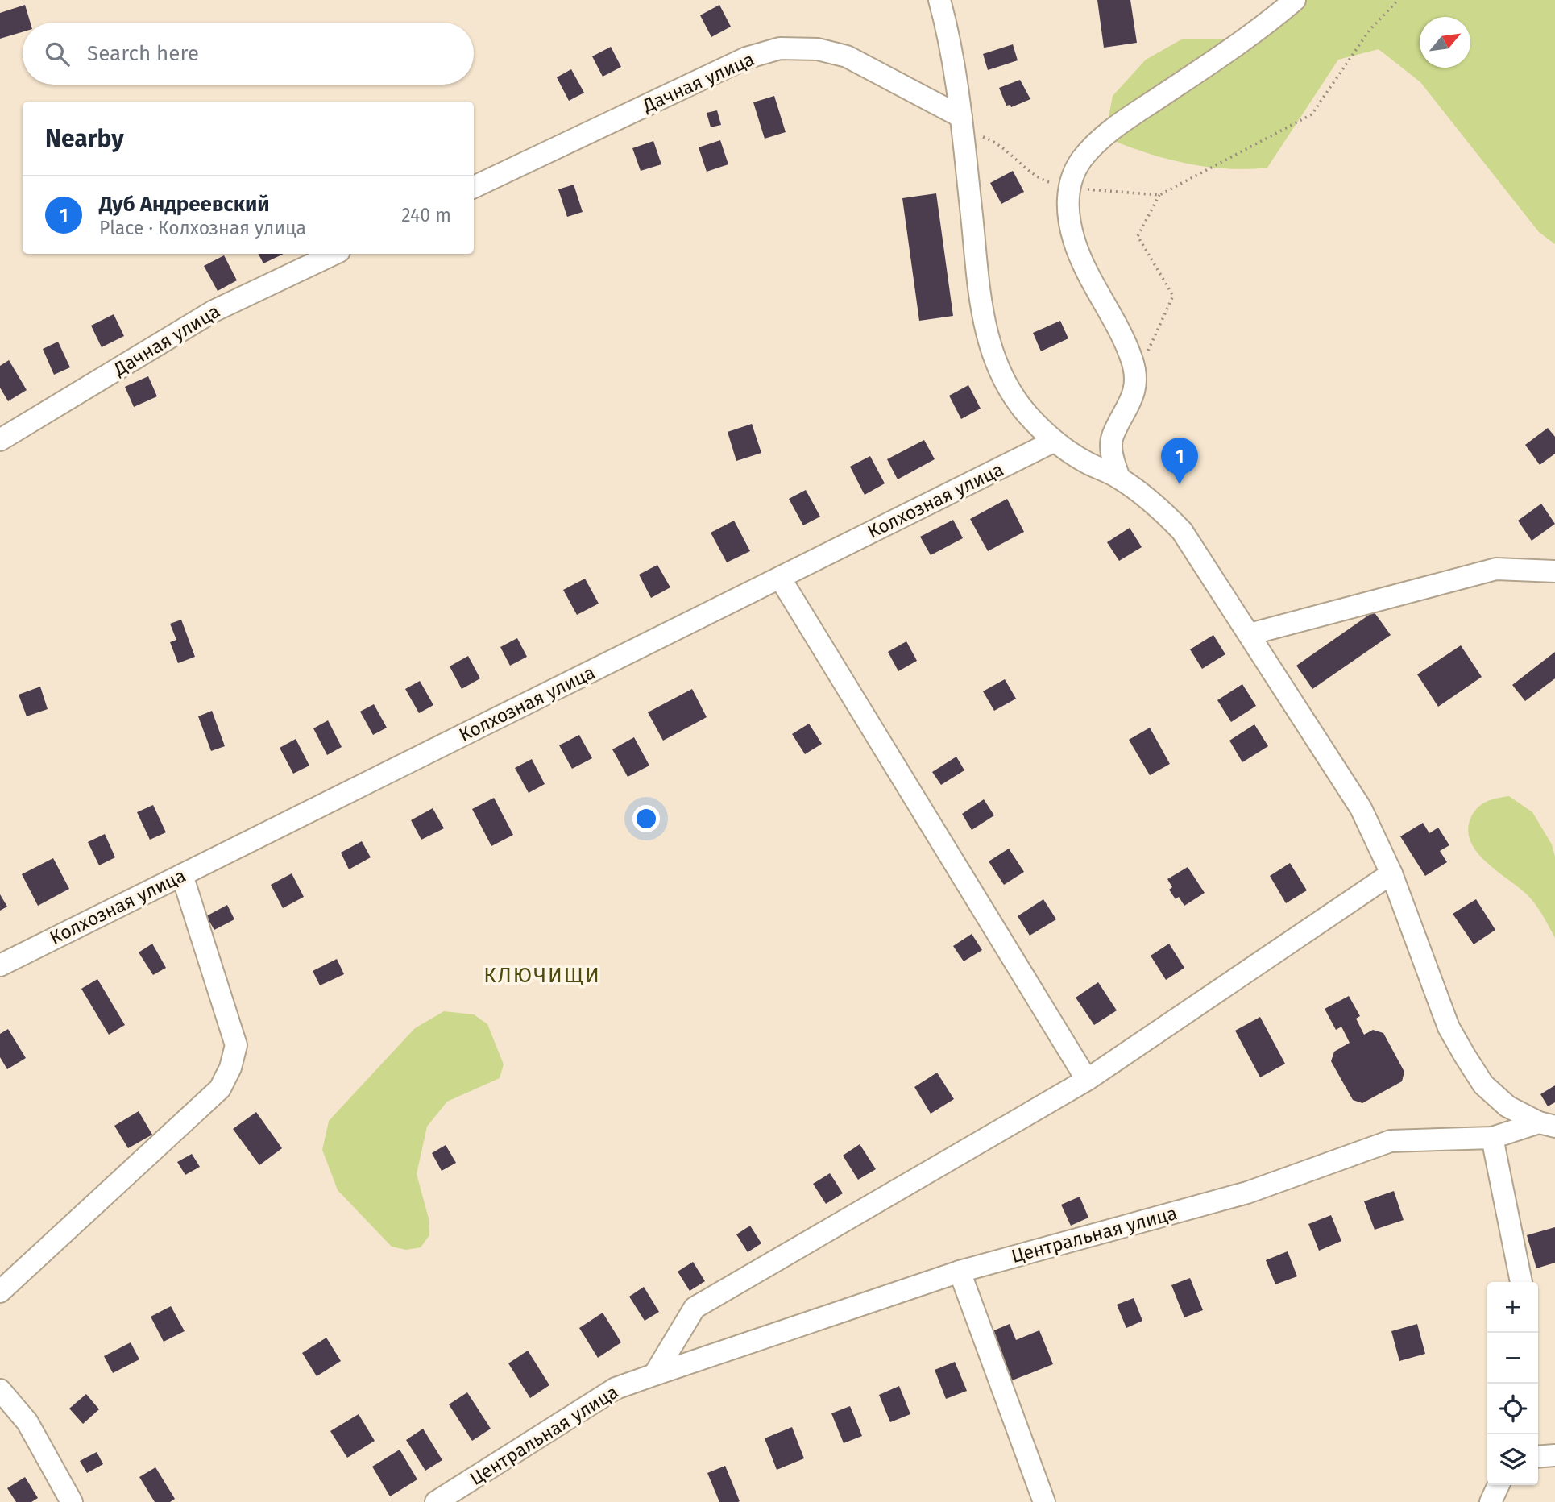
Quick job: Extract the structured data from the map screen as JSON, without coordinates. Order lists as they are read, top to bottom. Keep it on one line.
{"streets":{"street":["Дачная улица","Колхозная улица","Центральная улица"]},"districts":["КЛЮЧИЩИ"],"north":"top right","page":{"search":"Search here","heading":"Nearby","list":[{"mark":"1","name":"Дуб Андреевский","note":"Place · Колхозная улица","value":"240 m"}],"pins":"1","map_buttons":["+","−"]}}
